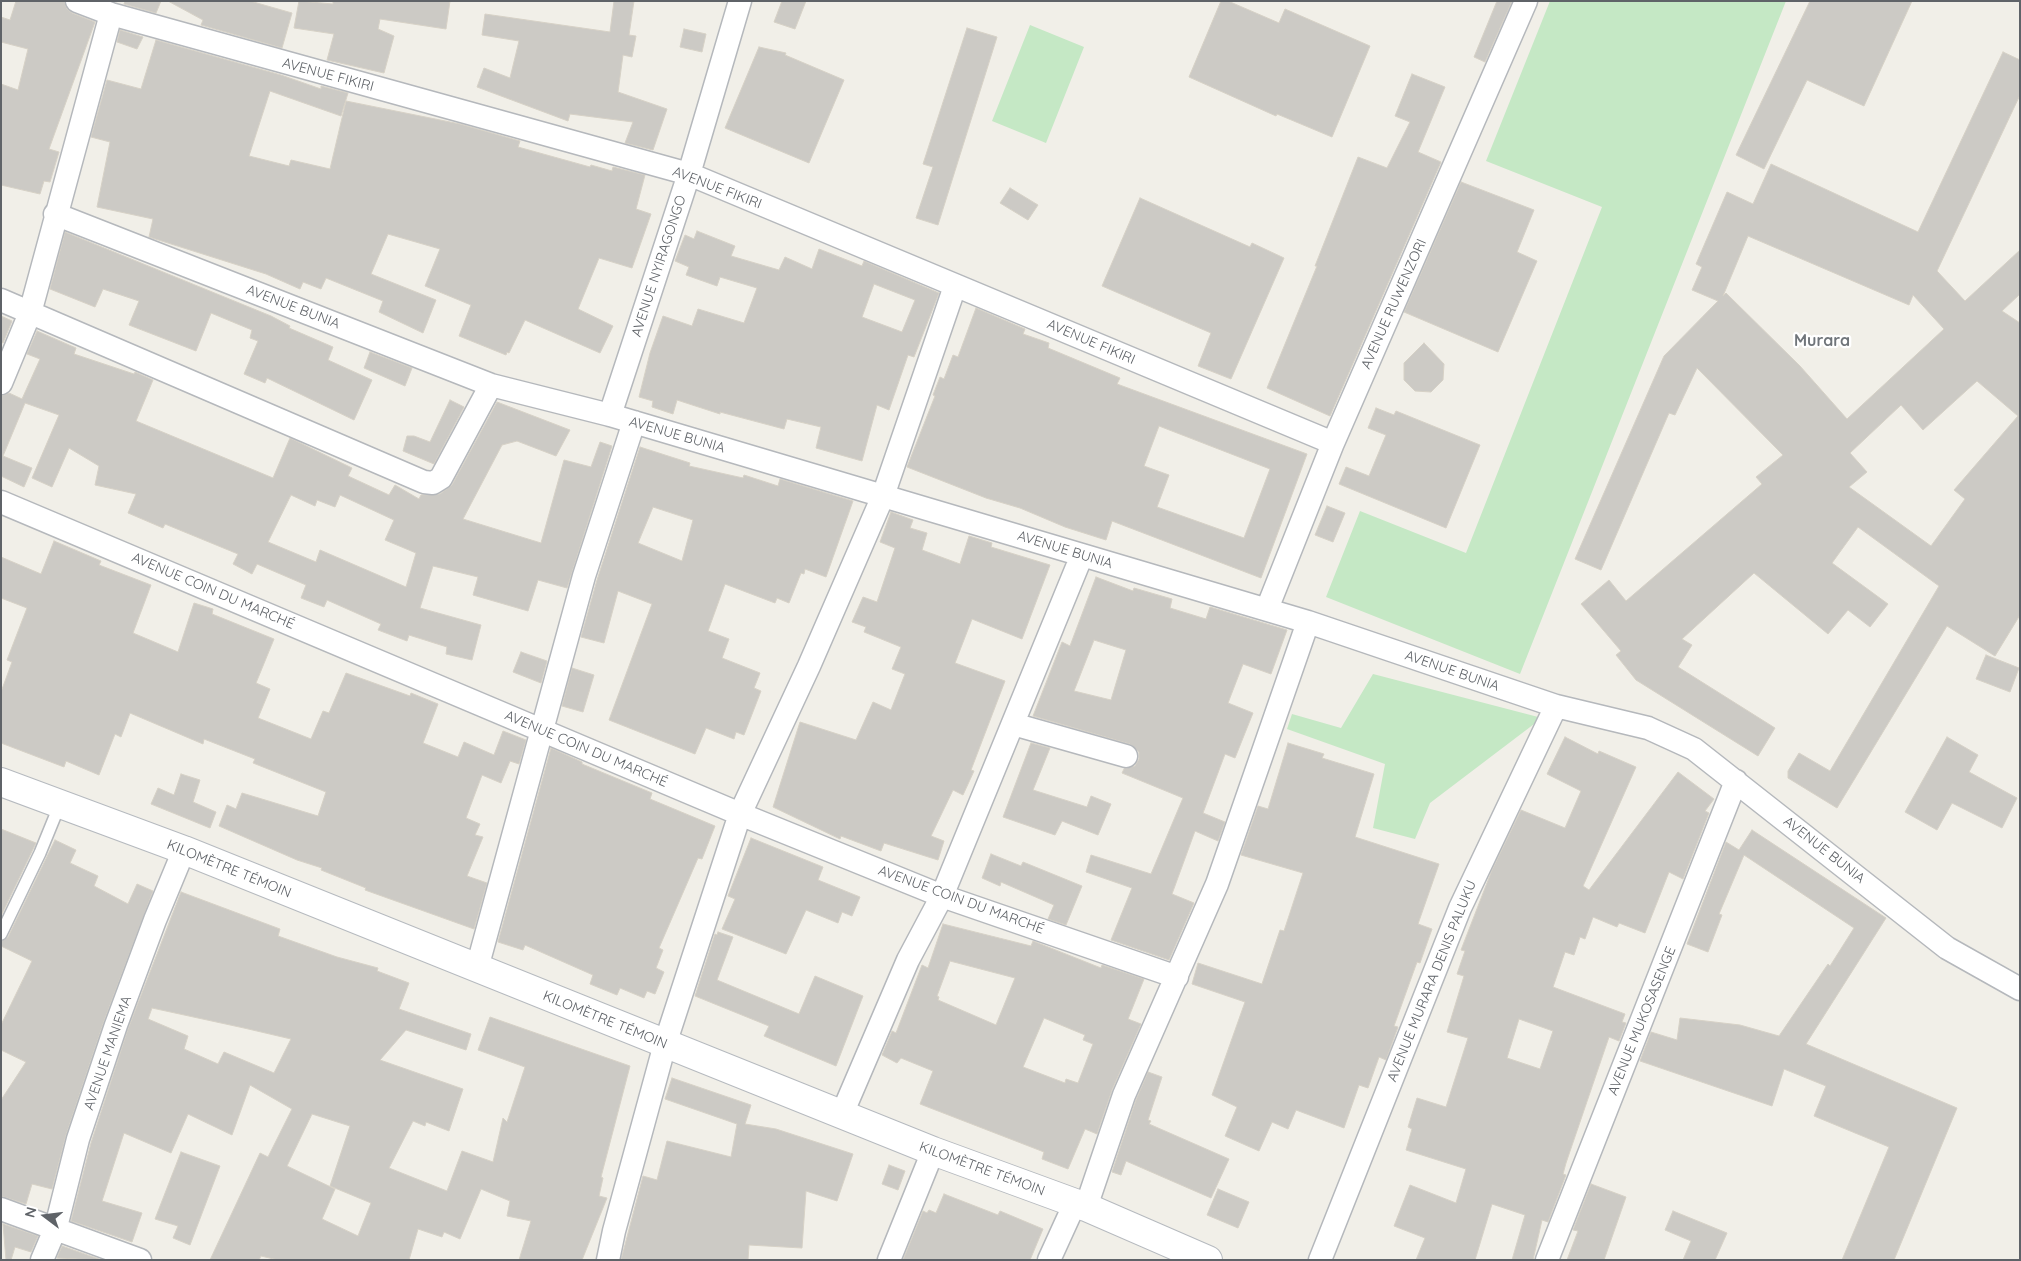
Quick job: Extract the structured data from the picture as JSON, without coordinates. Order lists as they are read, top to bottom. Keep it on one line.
{"streets":{"main road":["KILOMÈTRE TÉMOIN"],"street":["AVENUE FIKIRI","AVENUE NYIRAGONGO","AVENUE RUWENZORI","AVENUE BUNIA","AVENUE COIN DU MARCHÉ","AVENUE MURARA DENIS PALUKU","AVENUE MUKOSASENGE","AVENUE MANIEMA"]},"crossings":[["AVENUE FIKIRI","AVENUE NYIRAGONGO"],["AVENUE FIKIRI","AVENUE RUWENZORI"],["AVENUE NYIRAGONGO","AVENUE BUNIA"],["AVENUE RUWENZORI","AVENUE BUNIA"],["AVENUE BUNIA","AVENUE MURARA DENIS PALUKU"],["AVENUE BUNIA","AVENUE MUKOSASENGE"],["KILOMÈTRE TÉMOIN","AVENUE MANIEMA"]],"districts":["Murara"],"north":"left"}
